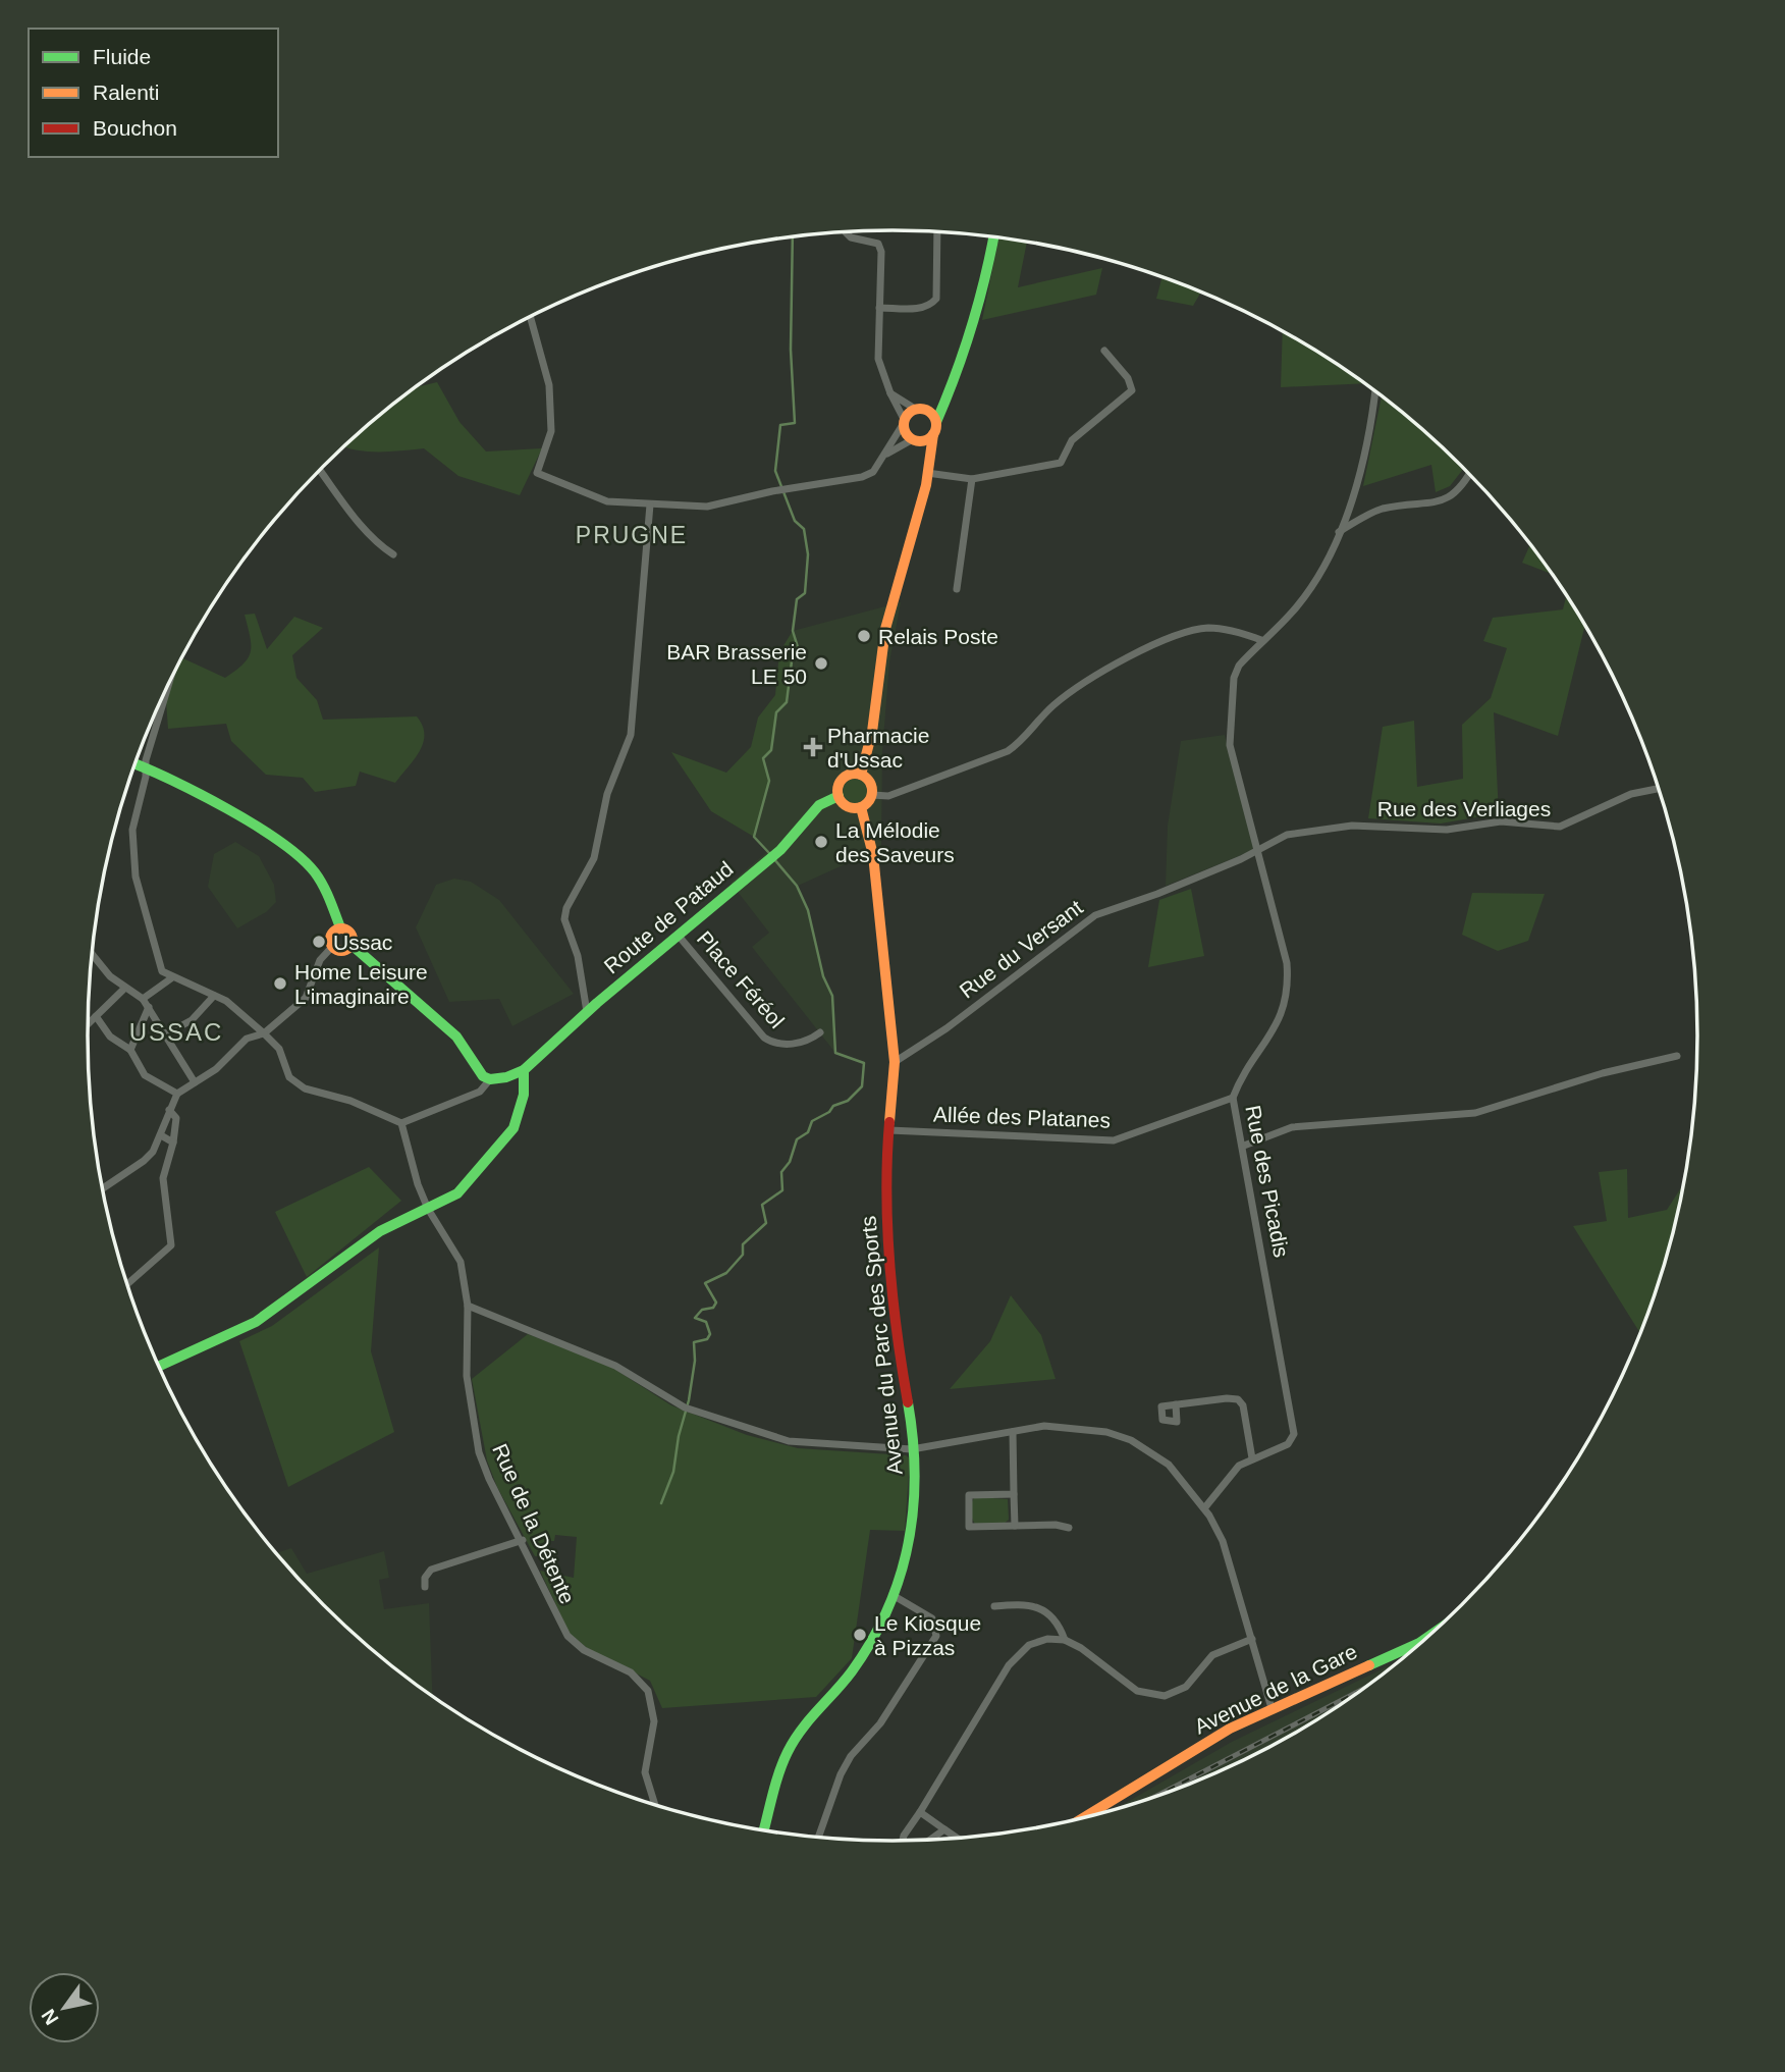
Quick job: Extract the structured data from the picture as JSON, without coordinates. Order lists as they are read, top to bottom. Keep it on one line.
{"streets":{"street":["Rue des Verliages","Route de Pataud","Rue du Versant","Place Féréol","Allée des Platanes","Rue des Picadis","Avenue du Parc des Sports","Rue de la Détente","Avenue de la Gare"]},"crossings":[["Rue des Verliages","Rue du Versant"],["Rue des Verliages","Rue des Picadis"],["Route de Pataud","Place Féréol"],["Route de Pataud","Avenue du Parc des Sports"],["Rue du Versant","Rue des Picadis"],["Rue du Versant","Avenue du Parc des Sports"],["Allée des Platanes","Rue des Picadis"],["Allée des Platanes","Avenue du Parc des Sports"]],"districts":["PRUGNE","USSAC"],"places":{"other":["Relais Poste","BAR Brasserie LE 50","La Mélodie des Saveurs","Ussac","Home Leisure L'imaginaire","Le Kiosque à Pizzas"],"health":["Pharmacie d'Ussac"]},"legend":["Fluide","Ralenti","Bouchon"],"north":"bottom left"}
